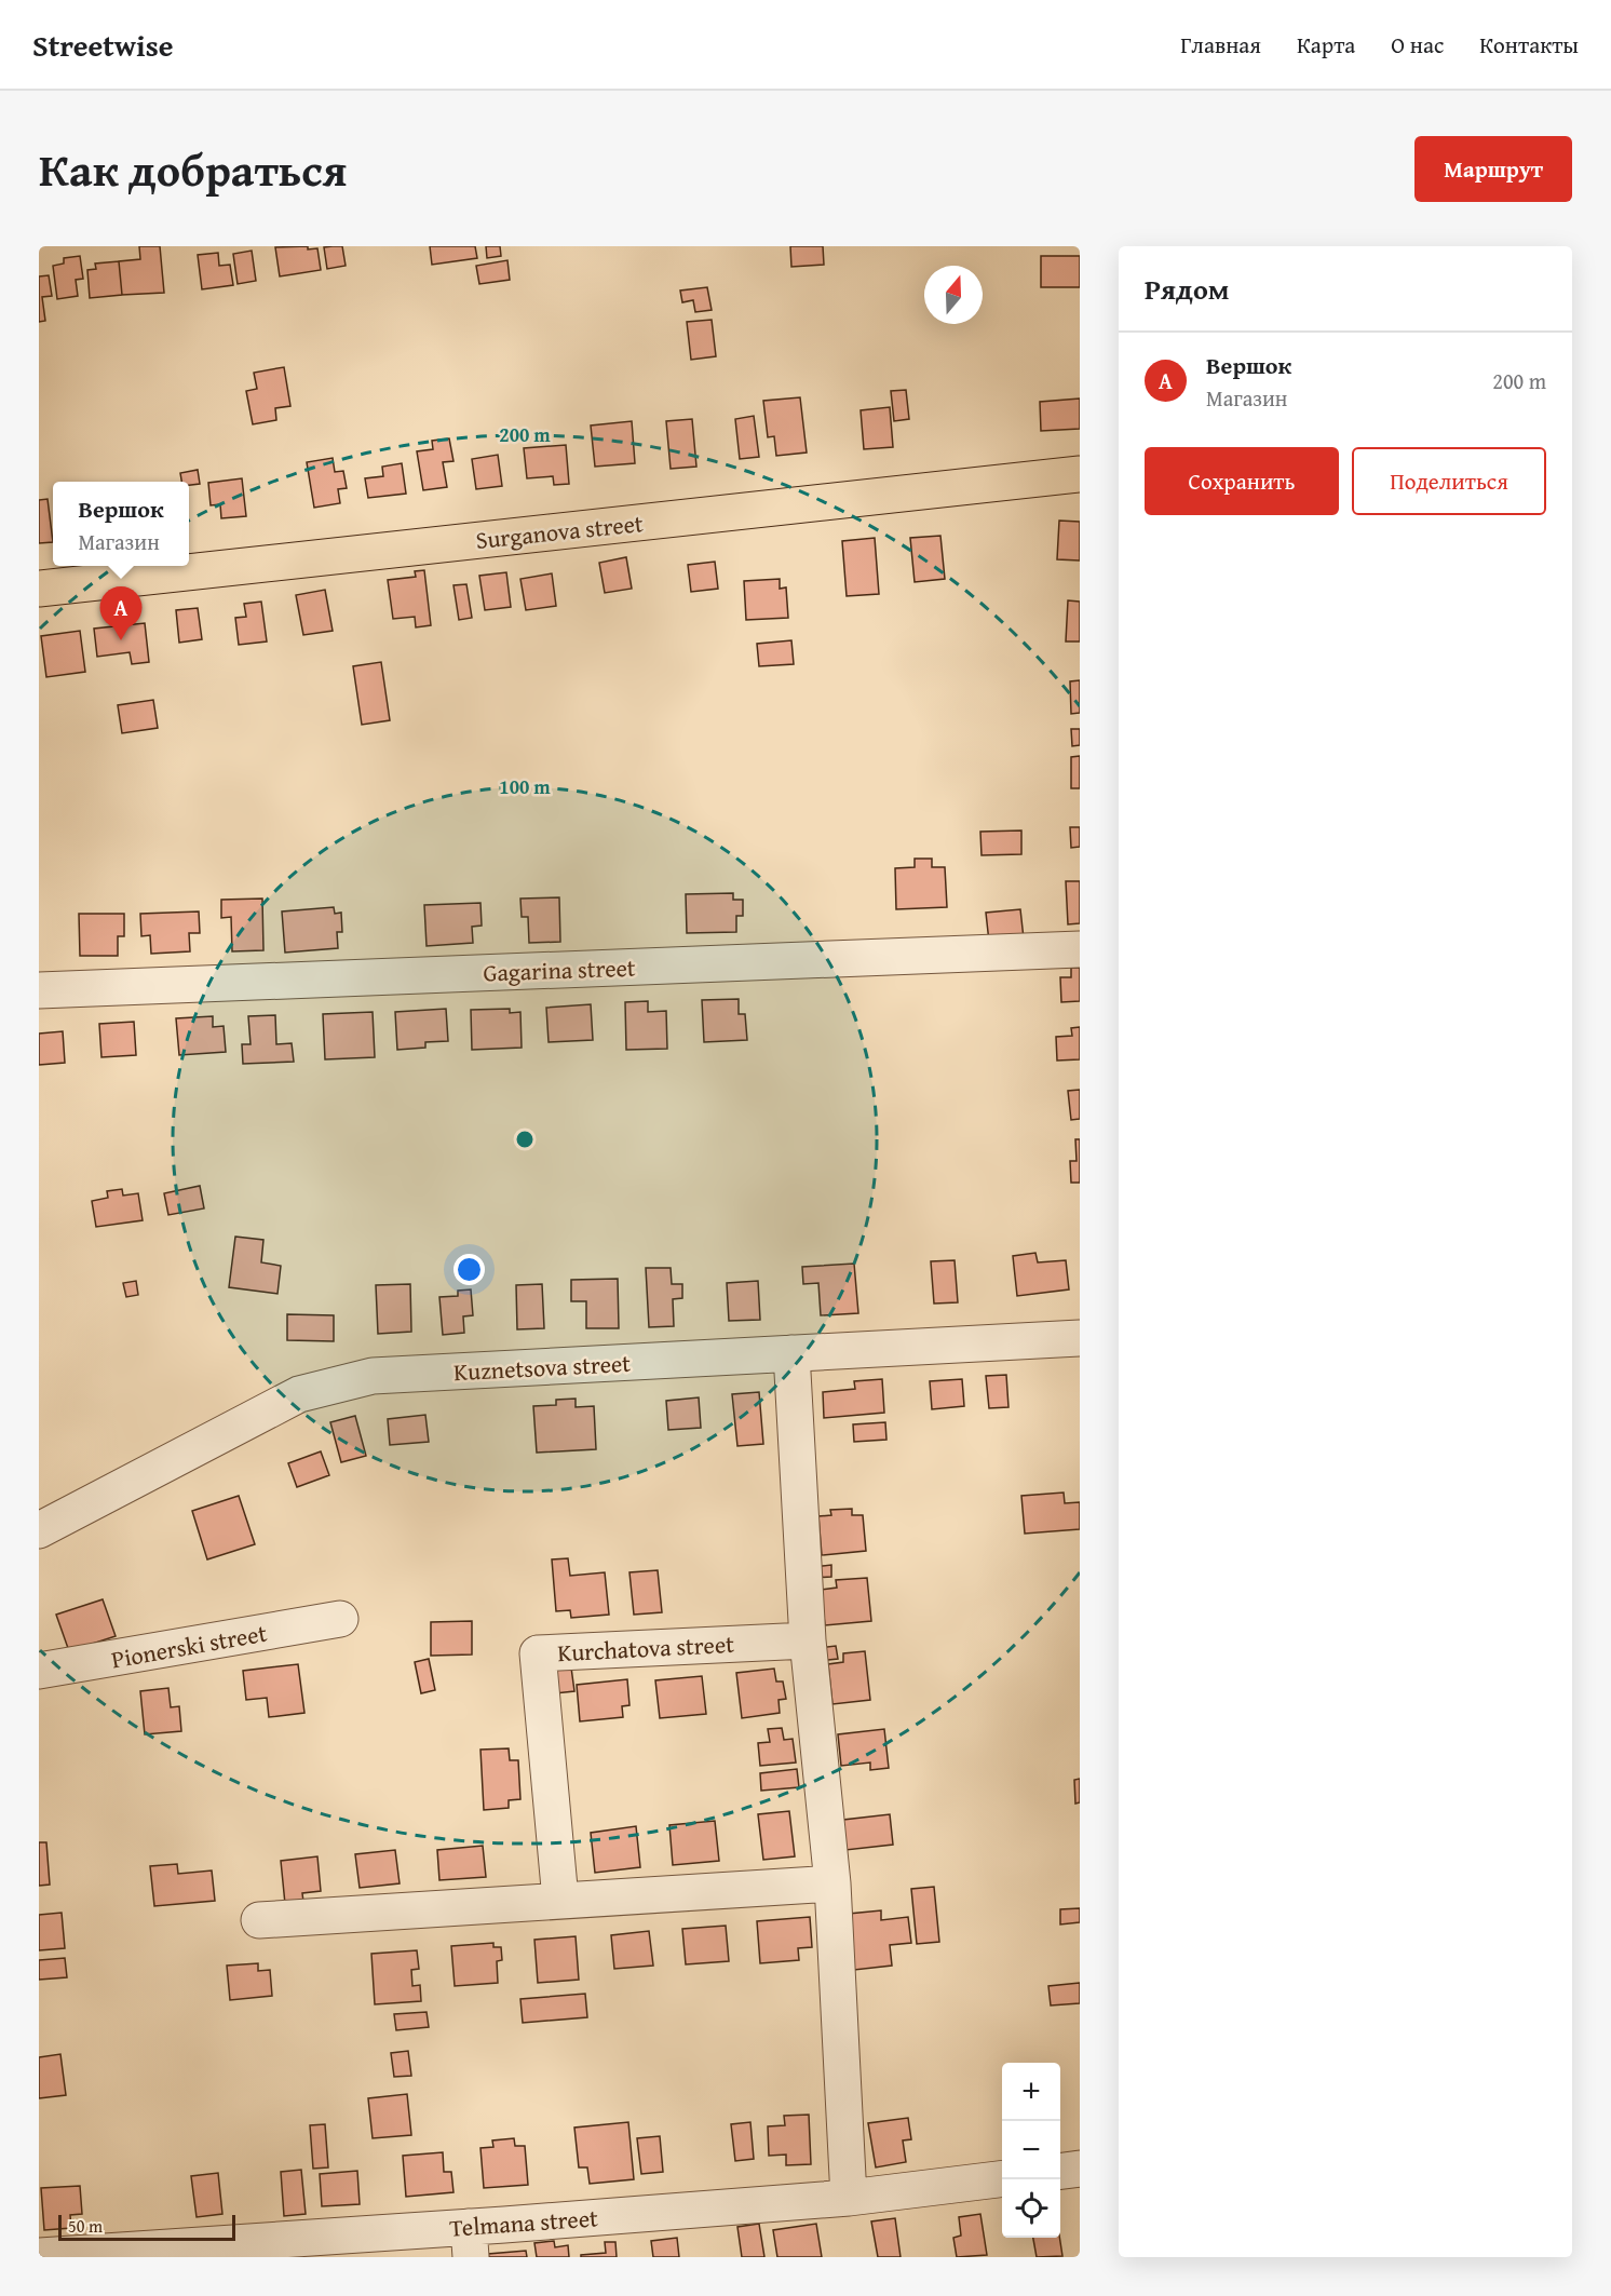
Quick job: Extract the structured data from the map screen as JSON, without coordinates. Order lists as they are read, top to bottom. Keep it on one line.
{"streets":{"main road":["Surganova street"],"street":["Gagarina street","Kuznetsova street","Pionerski street","Kurchatova street","Telmana street"]},"scale_bar":"50 m","north":"top","page":{"header":"Streetwise","nav":["Главная","Карта","О нас","Контакты"],"title":"Как добраться","buttons":["Маршрут",["Сохранить","Поделиться"]],"heading":"Рядом","list":[{"mark":"A","name":"Вершок","note":"Магазин","value":"200 m"}],"popup":["Вершок","Магазин"],"pins":"A","map_buttons":["+","−"],"scale":"50 m"},"rings":["200 m","100 m"]}
